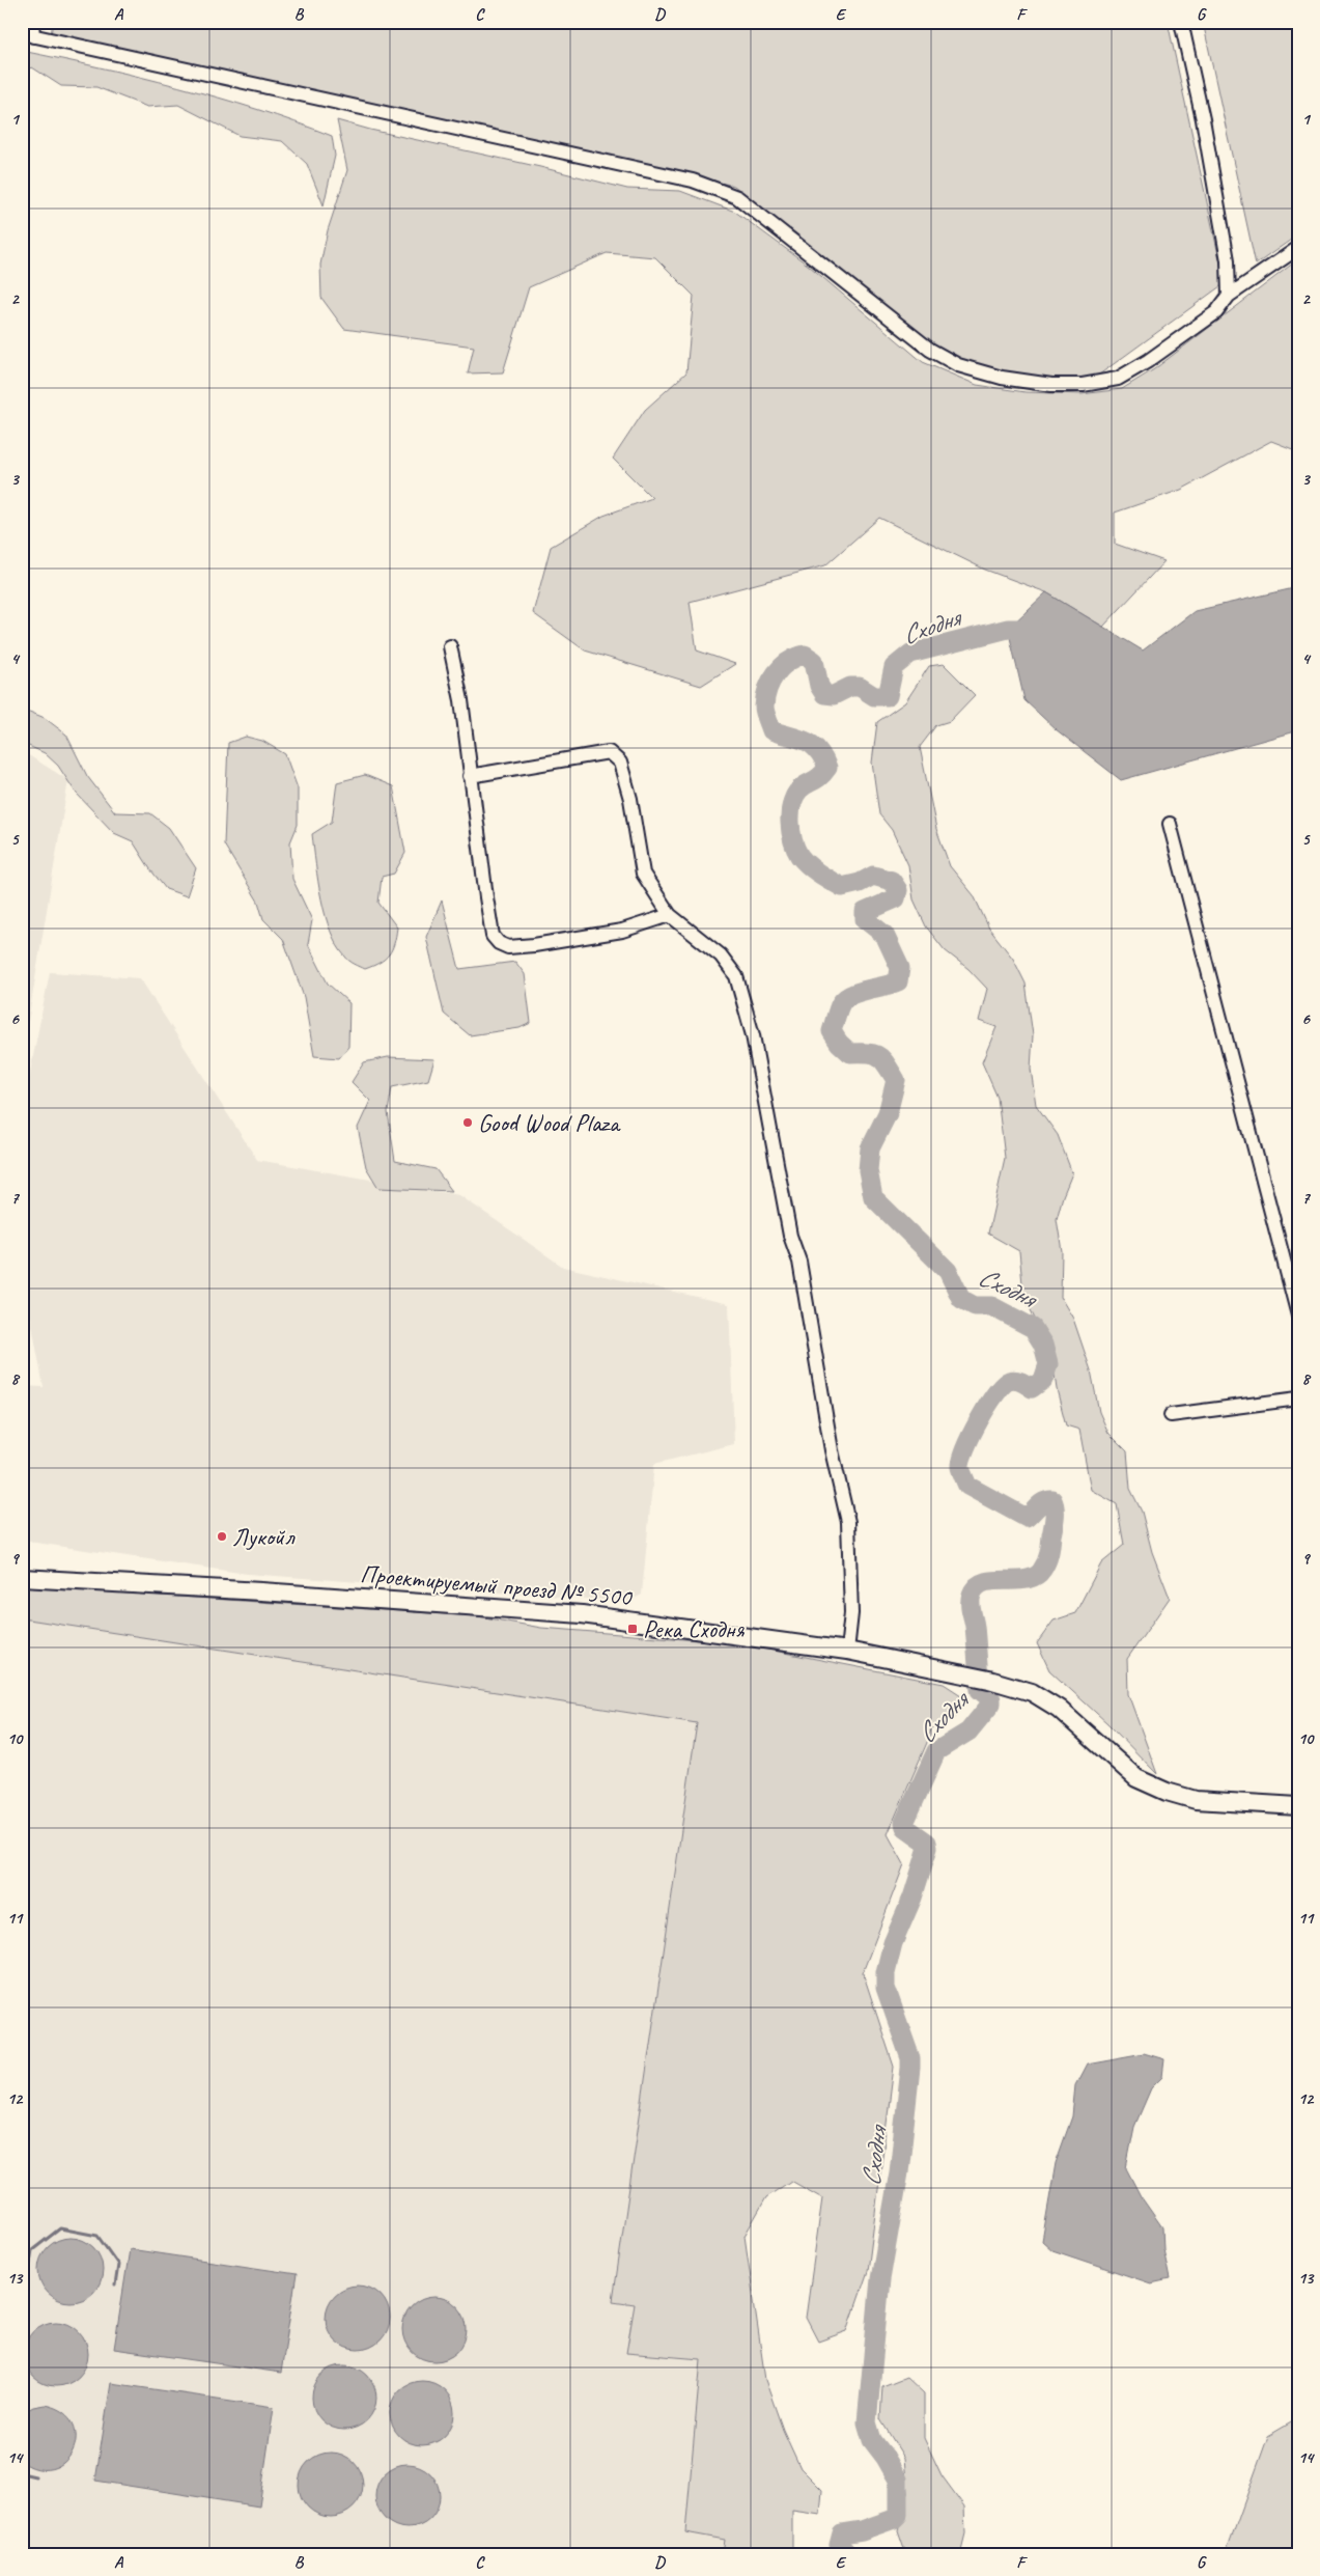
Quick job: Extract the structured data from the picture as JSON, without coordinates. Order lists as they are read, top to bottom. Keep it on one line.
{"streets":{"street":["Проектируемый проезд № 5500"]},"water":["Сходня"],"places":{"other":["Good Wood Plaza","Лукойл"],"transit":["Река Сходня"]},"grid":{"columns":["A","B","C","D","E","F","G"],"rows":["1","2","3","4","5","6","7","8","9","10","11","12","13","14"]}}
